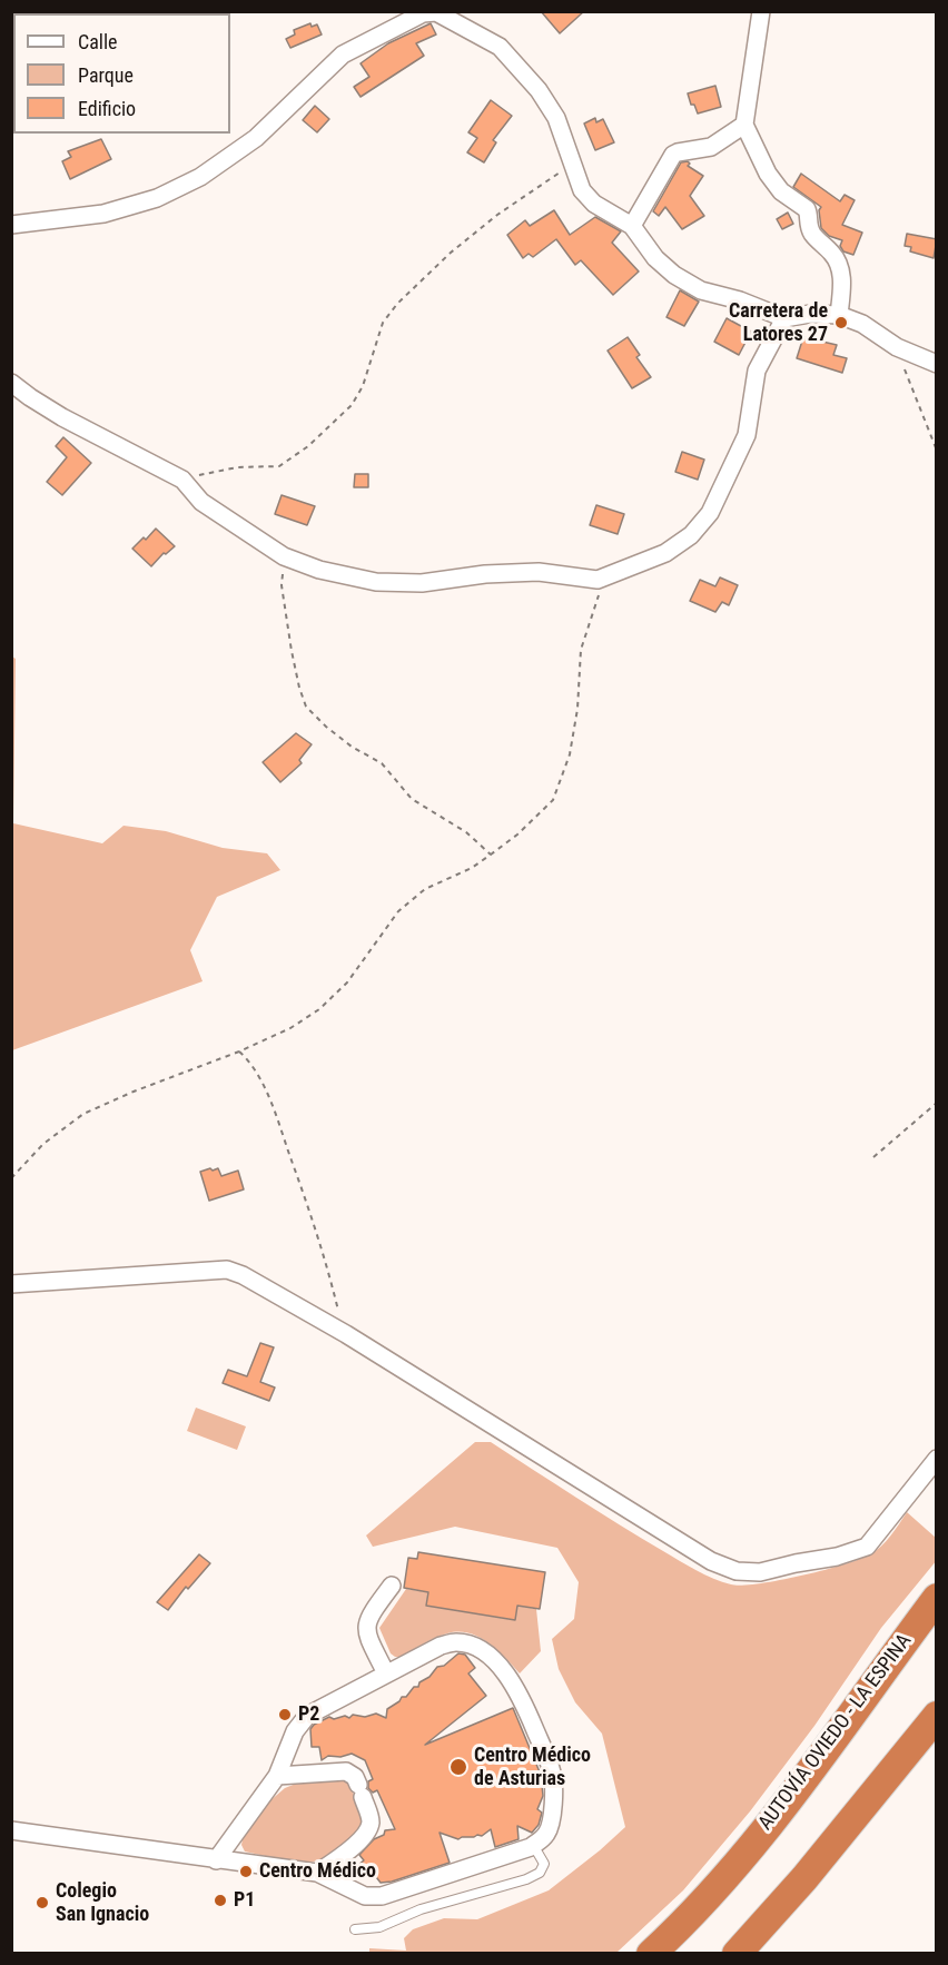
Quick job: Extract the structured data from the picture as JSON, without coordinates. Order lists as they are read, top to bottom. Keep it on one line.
{"streets":{"highway":["AUTOVÍA OVIEDO - LA ESPINA"]},"places":["Carretera de Latores 27","P2","Centro Médico de Asturias","Centro Médico","P1","Colegio San Ignacio"],"legend":["Calle","Parque","Edificio"]}
